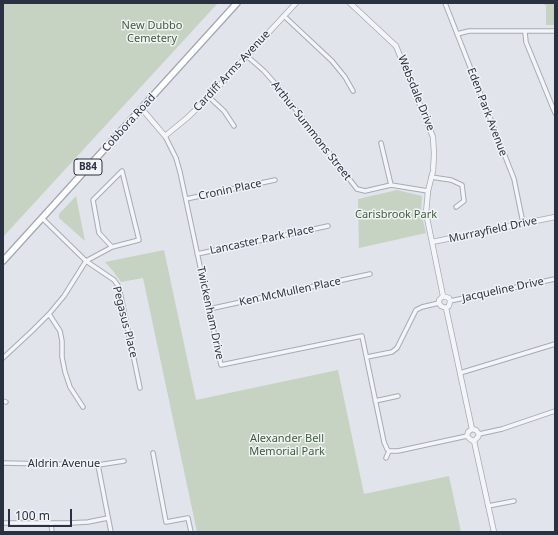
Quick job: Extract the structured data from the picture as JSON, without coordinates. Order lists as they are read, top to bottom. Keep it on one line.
{"streets":{"main road":["Cobbora Road","B84"],"street":["Cardiff Arms Avenue","Websdale Drive","Eden Park Avenue","Arthur Summons Street","Cronin Place","Murrayfield Drive","Lancaster Park Place","Jacqueline Drive","Ken McMullen Place","Twickenham Drive","Pegasus Place","Aldrin Avenue"]},"crossings":[["Cardiff Arms Avenue","Arthur Summons Street"],["Cardiff Arms Avenue","Twickenham Drive"],["Websdale Drive","Arthur Summons Street"],["Websdale Drive","Murrayfield Drive"],["Websdale Drive","Jacqueline Drive"],["Eden Park Avenue","Murrayfield Drive"],["Cobbora Road","Twickenham Drive"],["Cobbora Road","Pegasus Place"],["Cronin Place","Twickenham Drive"],["Lancaster Park Place","Twickenham Drive"],["Ken McMullen Place","Twickenham Drive"]],"parks":["New Dubbo Cemetery","Carisbrook Park","Alexander Bell Memorial Park"],"scale_bar":"100 m"}
